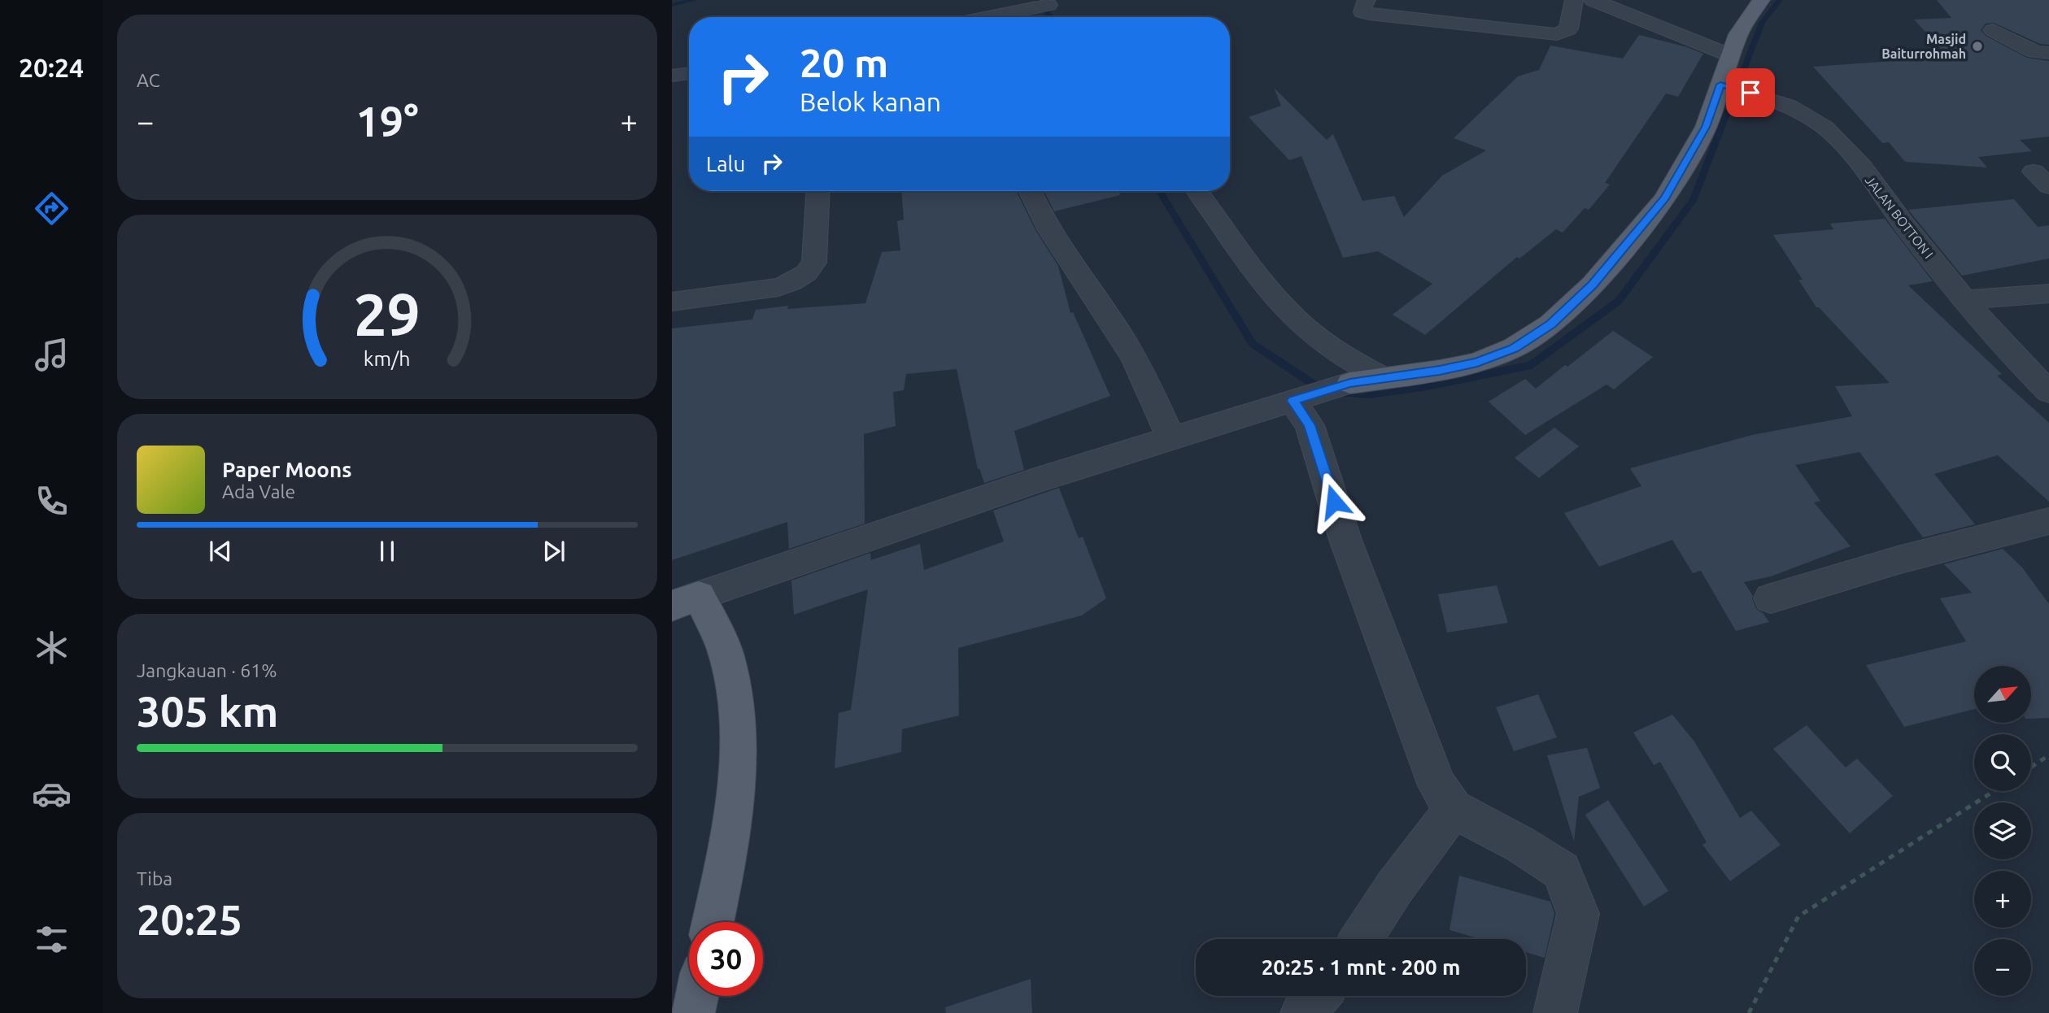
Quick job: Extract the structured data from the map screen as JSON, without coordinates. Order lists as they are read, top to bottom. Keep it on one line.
{"streets":{"street":["JALAN BOTTON I"]},"places":["Masjid Baiturrohmah"],"north":"top right","page":{"tabs":"20:24","tile":["AC",["Jangkauan · 61%","305 km"],["Tiba","20:25"]],"turn":["20 m","Belok kanan"],"heat":["−","19°","+"],"then":"Lalu","song":["Paper Moons","Ada Vale"],"map_buttons":["+","−"],"limit":"30","trip":"20:25 · 1 mnt · 200 m","gauge":["29","km/h"]}}
